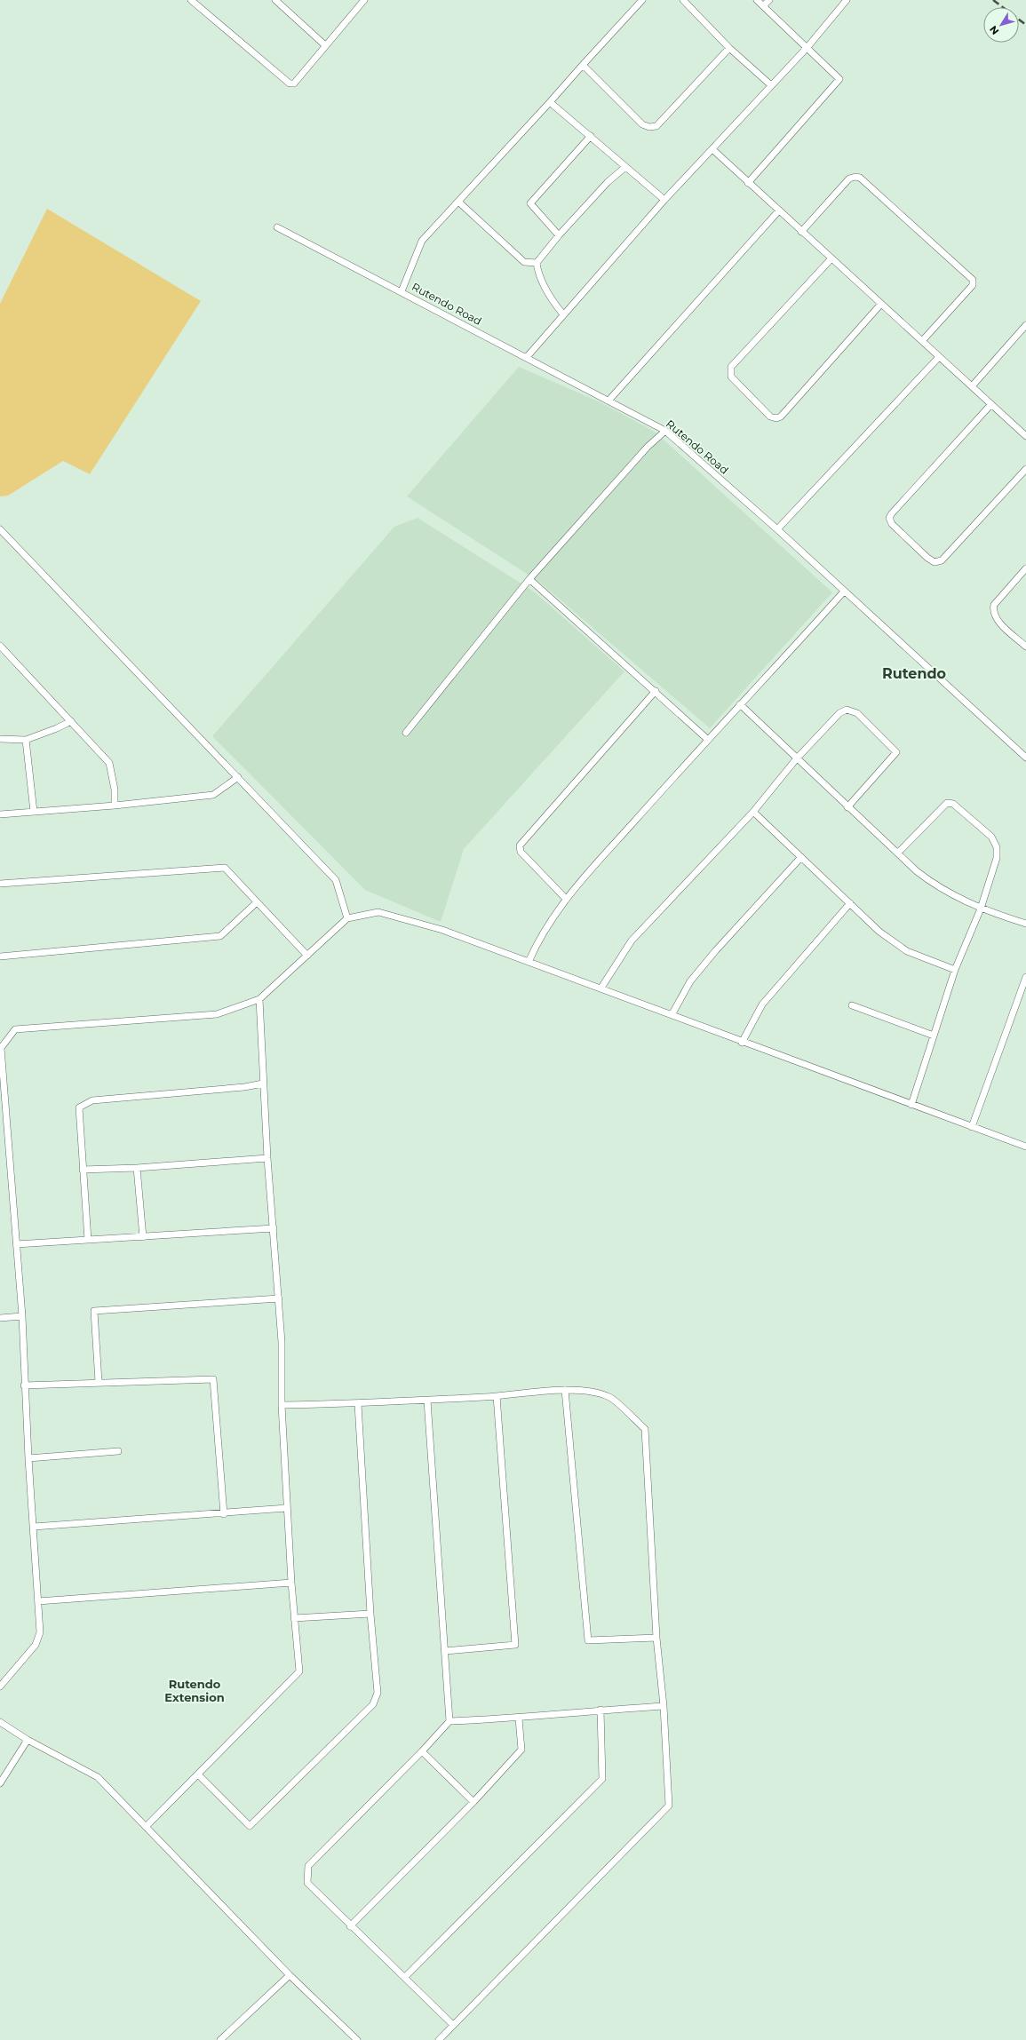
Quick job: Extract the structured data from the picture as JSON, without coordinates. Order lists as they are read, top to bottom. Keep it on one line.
{"streets":{"street":["Rutendo Road"]},"districts":["Rutendo","Rutendo Extension"],"north":"bottom left"}
